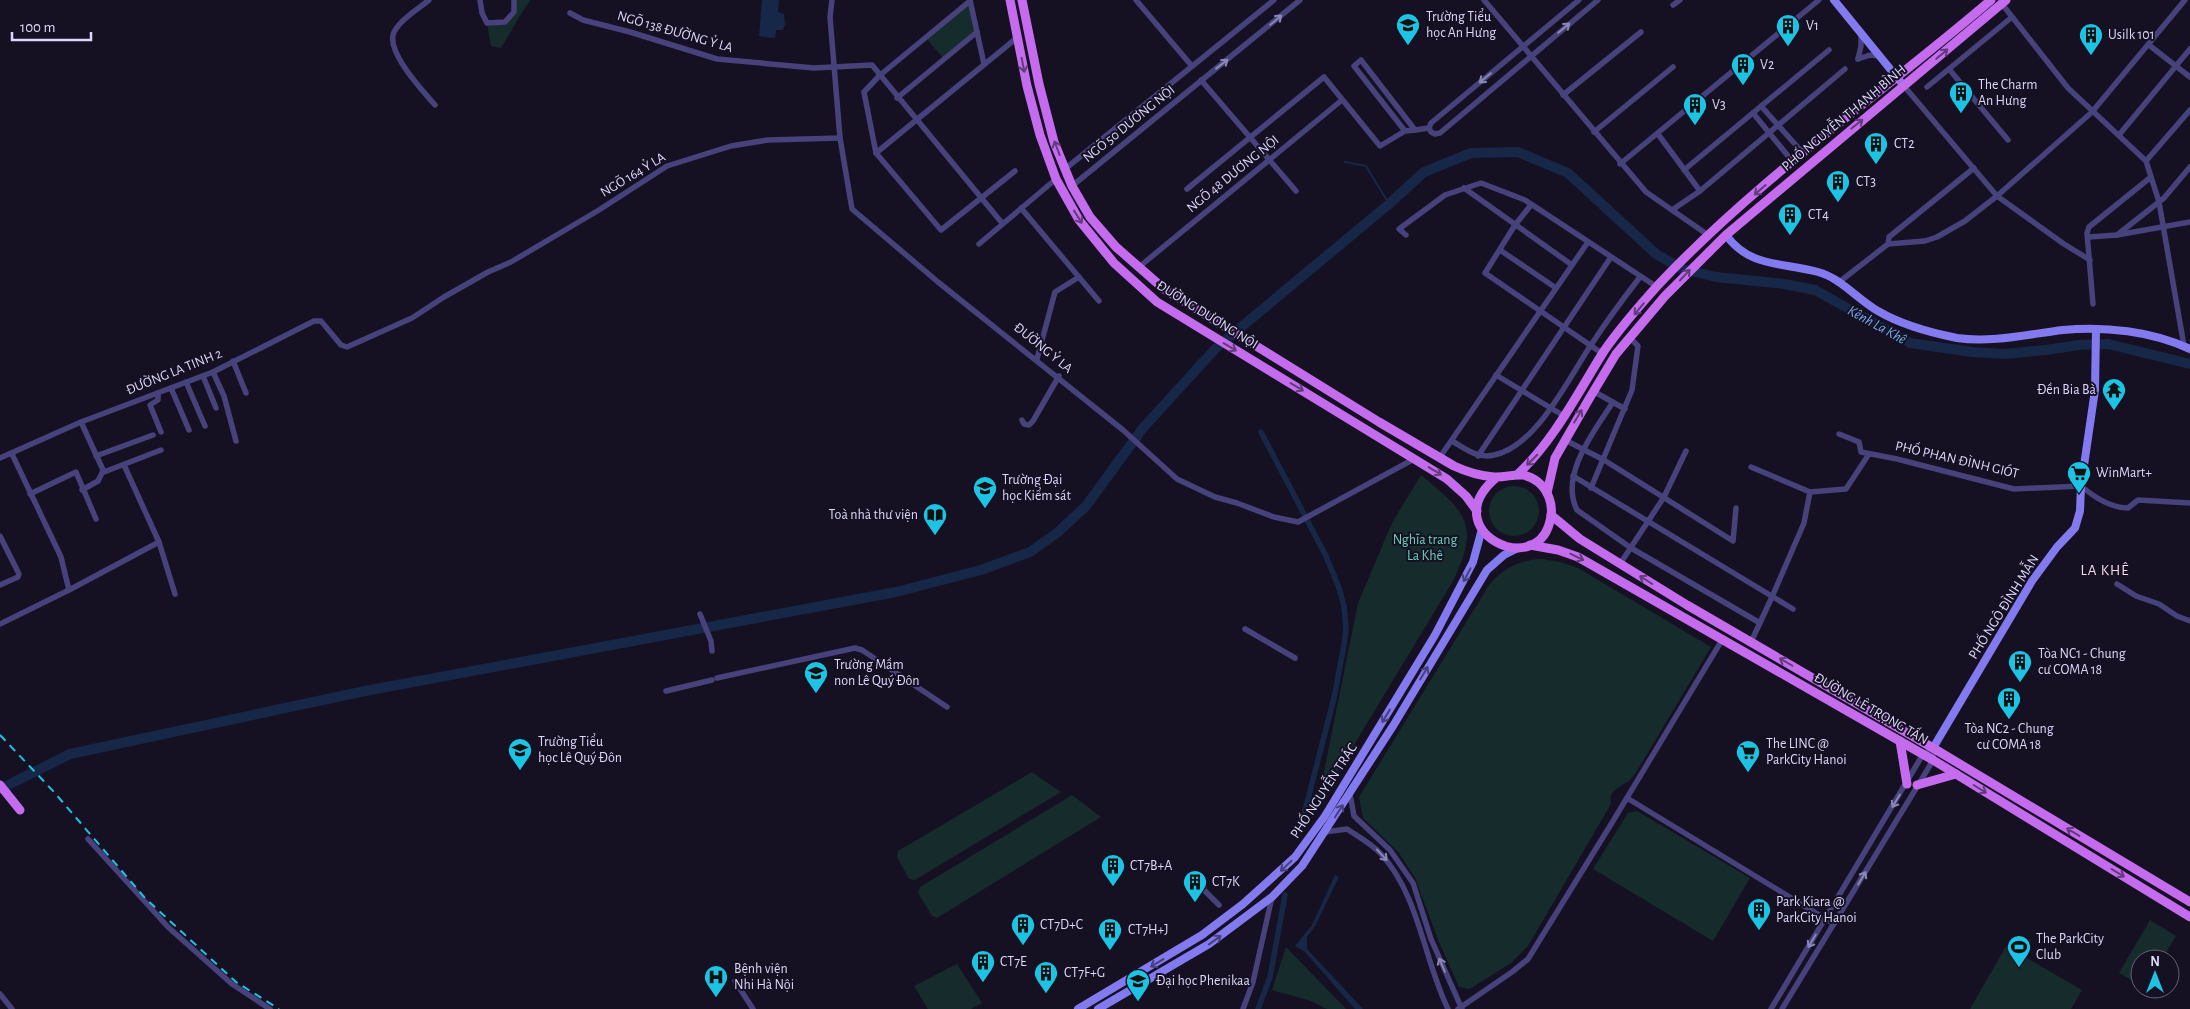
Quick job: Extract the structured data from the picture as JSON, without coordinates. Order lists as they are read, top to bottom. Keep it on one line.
{"streets":{"main road":["PHỐ NGUYỄN THANH BÌNH","ĐƯỜNG DƯƠNG NỘI","PHỐ NGÔ ĐÌNH MẪN","ĐƯỜNG LÊ TRỌNG TẤN","PHỐ NGUYỄN TRÁC"],"street":["NGÕ 138 ĐƯỜNG Ỷ LA","NGÕ 50 DƯƠNG NỘI","NGÕ 48 DƯƠNG NỘI","NGÕ 164 Ỷ LA","ĐƯỜNG Ỷ LA","ĐƯỜNG LA TINH 2","PHỐ PHAN ĐÌNH GIÓT"]},"crossings":[["NGÕ 138 ĐƯỜNG Ỷ LA","ĐƯỜNG Ỷ LA"],["NGÕ 50 DƯƠNG NỘI","ĐƯỜNG DƯƠNG NỘI"],["NGÕ 48 DƯƠNG NỘI","ĐƯỜNG DƯƠNG NỘI"],["NGÕ 164 Ỷ LA","ĐƯỜNG Ỷ LA"],["NGÕ 164 Ỷ LA","ĐƯỜNG LA TINH 2"],["ĐƯỜNG DƯƠNG NỘI","ĐƯỜNG Ỷ LA"],["ĐƯỜNG DƯƠNG NỘI","ĐƯỜNG LÊ TRỌNG TẤN"],["ĐƯỜNG DƯƠNG NỘI","PHỐ NGUYỄN TRÁC"],["PHỐ PHAN ĐÌNH GIÓT","PHỐ NGÔ ĐÌNH MẪN"],["PHỐ NGÔ ĐÌNH MẪN","ĐƯỜNG LÊ TRỌNG TẤN"],["ĐƯỜNG LÊ TRỌNG TẤN","PHỐ NGUYỄN TRÁC"]],"districts":["LA KHÊ"],"water":["Kênh La Khê"],"parks":["Nghĩa trang La Khê"],"places":{"school or university":["Trường Tiểu học An Hưng","Trường Đại học Kiểm sát","Trường Mầm non Lê Quý Đôn","Trường Tiểu học Lê Quý Đôn","Đại học Phenikaa"],"building":["V1","Usilk 101","V2","The Charm An Hưng","V3","CT2","CT3","CT4","Tòa NC1 - Chung cư COMA 18","Tòa NC2 - Chung cư COMA 18","CT7B+A","CT7K","Park Kiara @ ParkCity Hanoi","CT7D+C","CT7H+J","CT7E","CT7F+G"],"temple":["Đền Bia Bà"],"supermarket":["WinMart+","The LINC @ ParkCity Hanoi"],"library":["Toà nhà thư viện"],"sports":["The ParkCity Club"],"hospital":["Bệnh viện Nhi Hà Nội"]},"scale_bar":"100 m","north":"top"}
